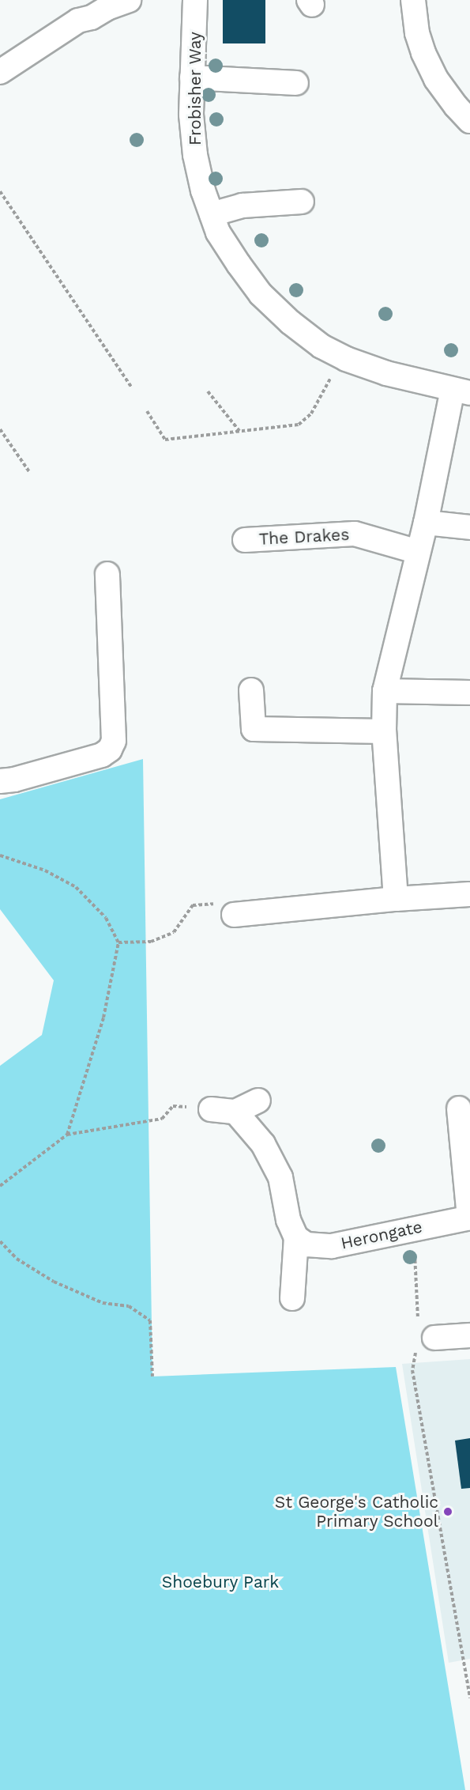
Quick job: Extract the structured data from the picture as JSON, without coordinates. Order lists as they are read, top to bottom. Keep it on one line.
{"streets":{"street":["Frobisher Way","The Drakes","Herongate"]},"parks":["Shoebury Park"],"places":["St George's Catholic Primary School"]}
